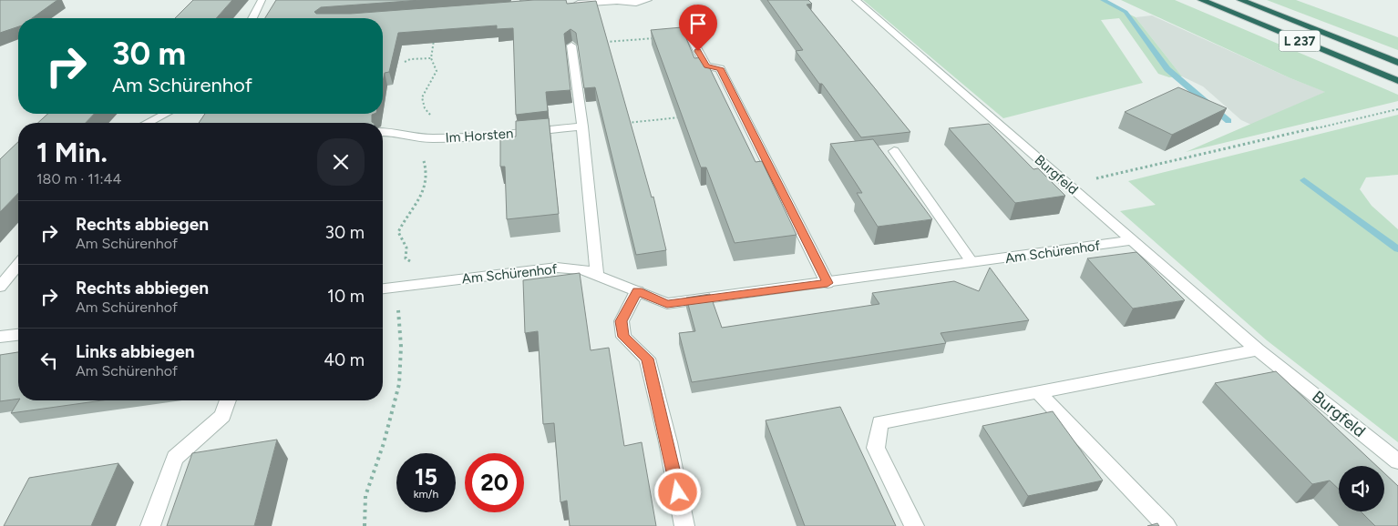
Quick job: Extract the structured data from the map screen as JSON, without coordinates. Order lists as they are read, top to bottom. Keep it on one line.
{"streets":{"highway":["L 237"],"street":["Im Horsten","Burgfeld","Am Schürenhof"]},"crossings":[["Burgfeld","Am Schürenhof"]],"page":{"turn":["30 m","Am Schürenhof"],"heading":["1 Min.","180 m · 11:44"],"list":[{"name":"Rechts abbiegen","note":"Am Schürenhof","value":"30 m"},{"name":"Rechts abbiegen","note":"Am Schürenhof","value":"10 m"},{"name":"Links abbiegen","note":"Am Schürenhof","value":"40 m"}],"speed":"15 km/h","limit":"20"}}
